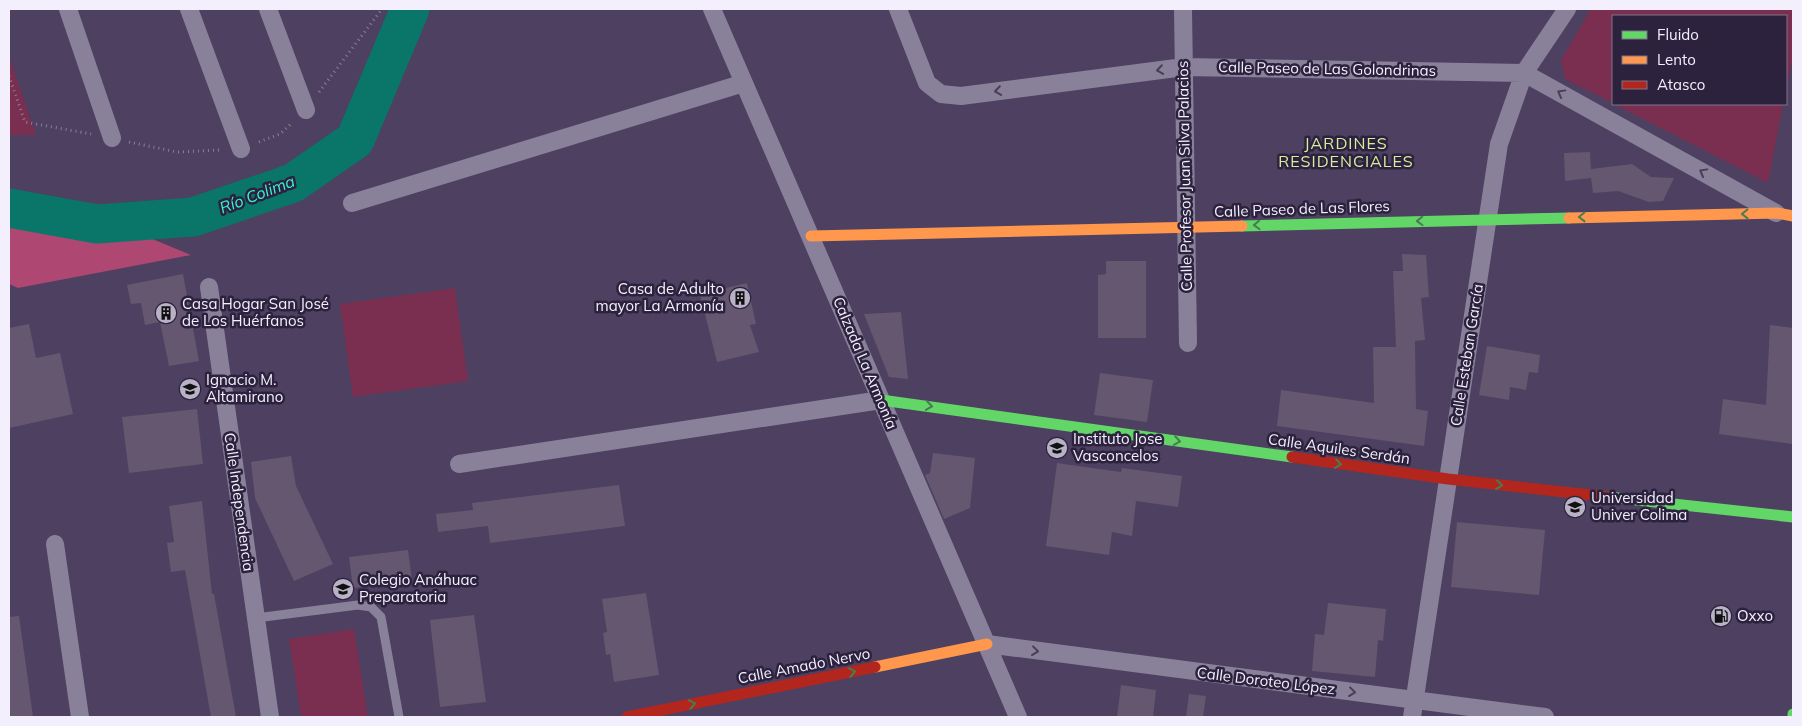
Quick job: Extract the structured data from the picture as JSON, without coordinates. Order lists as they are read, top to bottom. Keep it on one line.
{"streets":{"street":["Calle Paseo de Las Golondrinas","Calle Profesor Juan Silva Palacios","Calle Paseo de Las Flores","Calle Esteban García","Calzada La Armonía","Calle Aquiles Serdán","Calle Independencia","Calle Amado Nervo","Calle Doroteo López"]},"crossings":[["Calle Paseo de Las Golondrinas","Calle Profesor Juan Silva Palacios"],["Calle Paseo de Las Golondrinas","Calle Paseo de Las Flores"],["Calle Paseo de Las Golondrinas","Calle Esteban García"],["Calle Profesor Juan Silva Palacios","Calle Paseo de Las Flores"],["Calle Paseo de Las Flores","Calle Esteban García"],["Calle Paseo de Las Flores","Calzada La Armonía"],["Calle Esteban García","Calle Aquiles Serdán"],["Calle Esteban García","Calle Doroteo López"],["Calzada La Armonía","Calle Aquiles Serdán"],["Calzada La Armonía","Calle Amado Nervo"],["Calzada La Armonía","Calle Doroteo López"],["Calle Amado Nervo","Calle Doroteo López"]],"one_way":["Calle Paseo de Las Golondrinas","Calle Paseo de Las Flores","Calle Aquiles Serdán","Calle Amado Nervo","Calle Doroteo López"],"districts":["JARDINES RESIDENCIALES"],"water":["Río Colima"],"places":{"building":["Casa de Adulto mayor La Armonía","Casa Hogar San José de Los Huérfanos"],"school or university":["Ignacio M. Altamirano","Instituto Jose Vasconcelos","Universidad Univer Colima","Colegio Anáhuac Preparatoria"],"fuel station":["Oxxo"]},"legend":["Fluido","Lento","Atasco"]}
